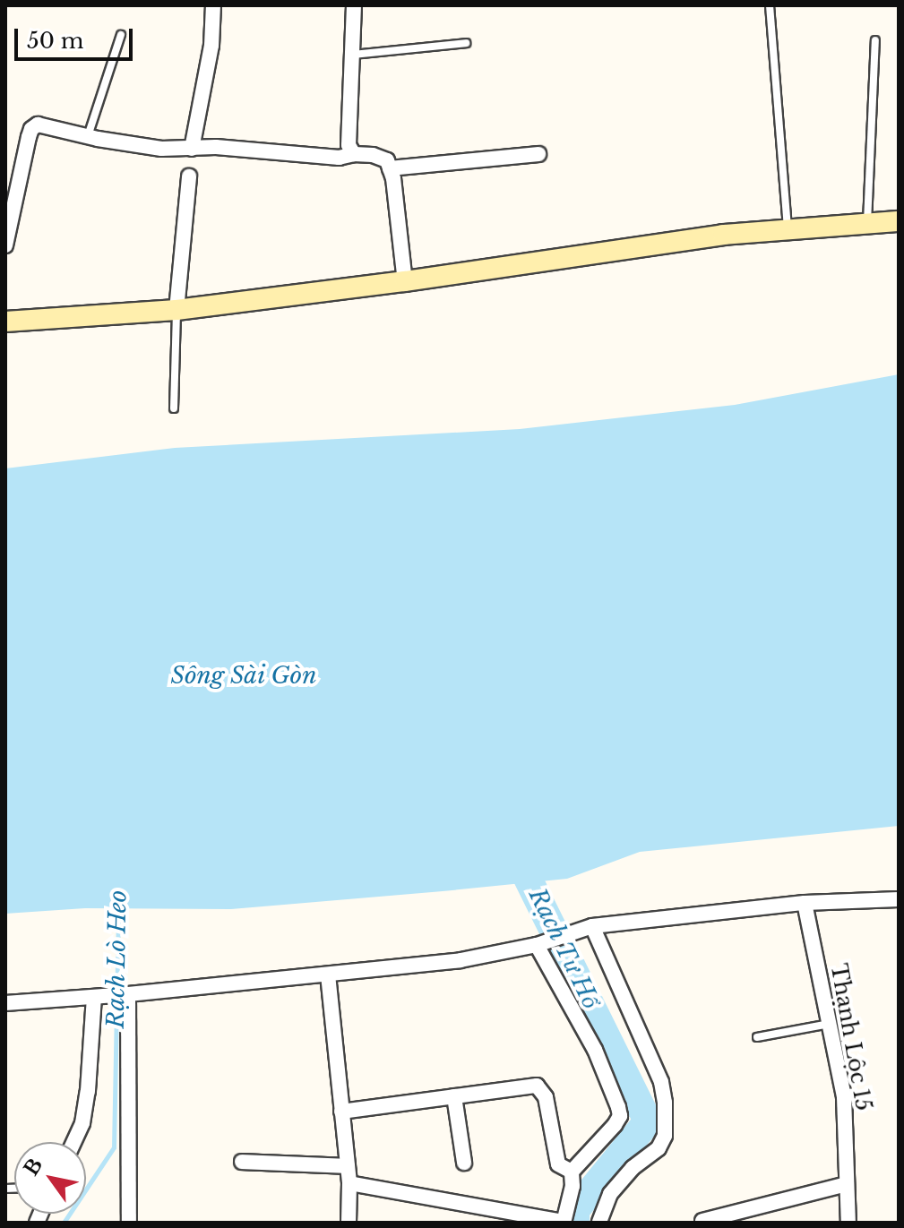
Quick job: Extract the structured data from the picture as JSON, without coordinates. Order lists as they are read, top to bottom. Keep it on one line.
{"streets":{"street":["Thạnh Lộc 15"]},"water":["Sông Sài Gòn","Rạch Tư Hổ","Rạch Lò Heo"],"scale_bar":"50 m","north":"top left"}
